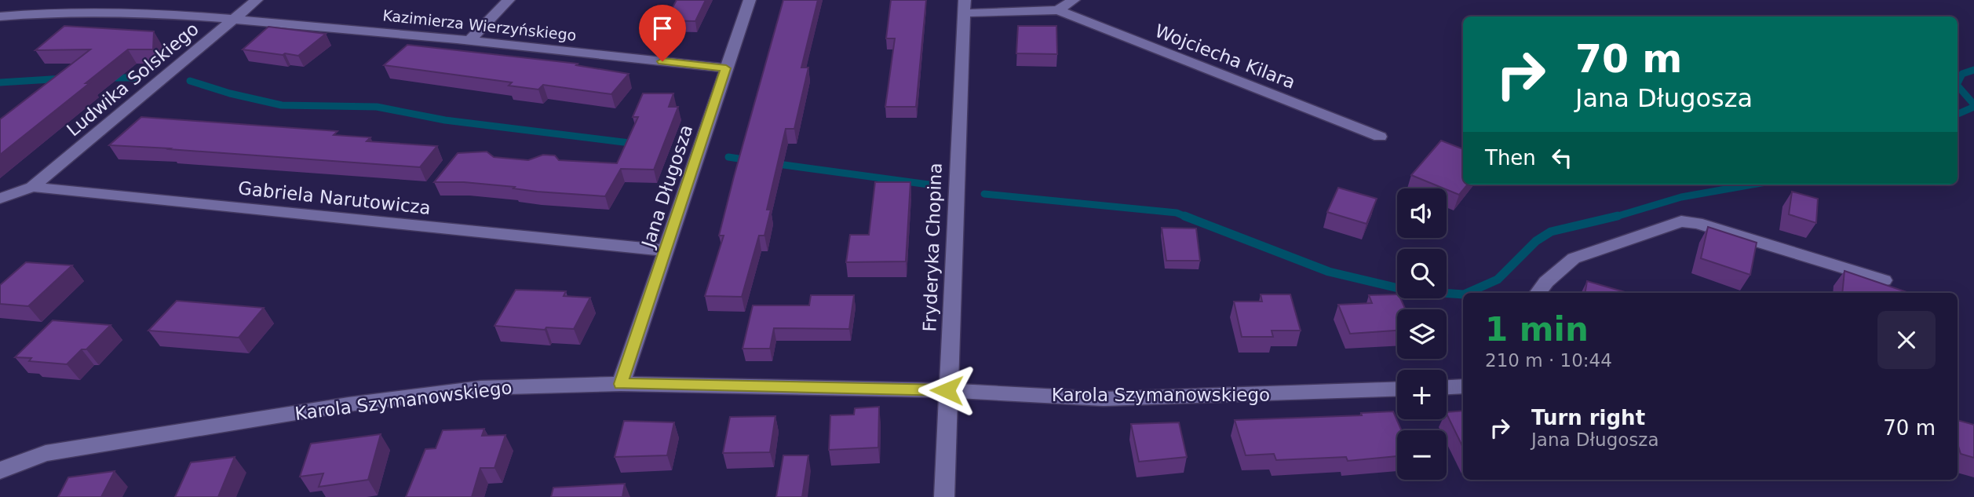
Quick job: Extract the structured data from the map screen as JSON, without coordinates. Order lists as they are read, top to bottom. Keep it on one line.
{"streets":{"street":["Kazimierza Wierzyńskiego","Wojciecha Kilara","Ludwika Solskiego","Jana Długosza","Gabriela Narutowicza","Fryderyka Chopina","Karola Szymanowskiego"]},"crossings":[["Kazimierza Wierzyńskiego","Ludwika Solskiego"],["Kazimierza Wierzyńskiego","Jana Długosza"],["Wojciecha Kilara","Fryderyka Chopina"],["Ludwika Solskiego","Gabriela Narutowicza"],["Jana Długosza","Gabriela Narutowicza"],["Jana Długosza","Karola Szymanowskiego"],["Fryderyka Chopina","Karola Szymanowskiego"]],"page":{"turn":["70 m","Jana Długosza"],"then":"Then","map_buttons":["+","−"],"heading":["1 min","210 m · 10:44"],"list":[{"name":"Turn right","note":"Jana Długosza","value":"70 m"}]}}
